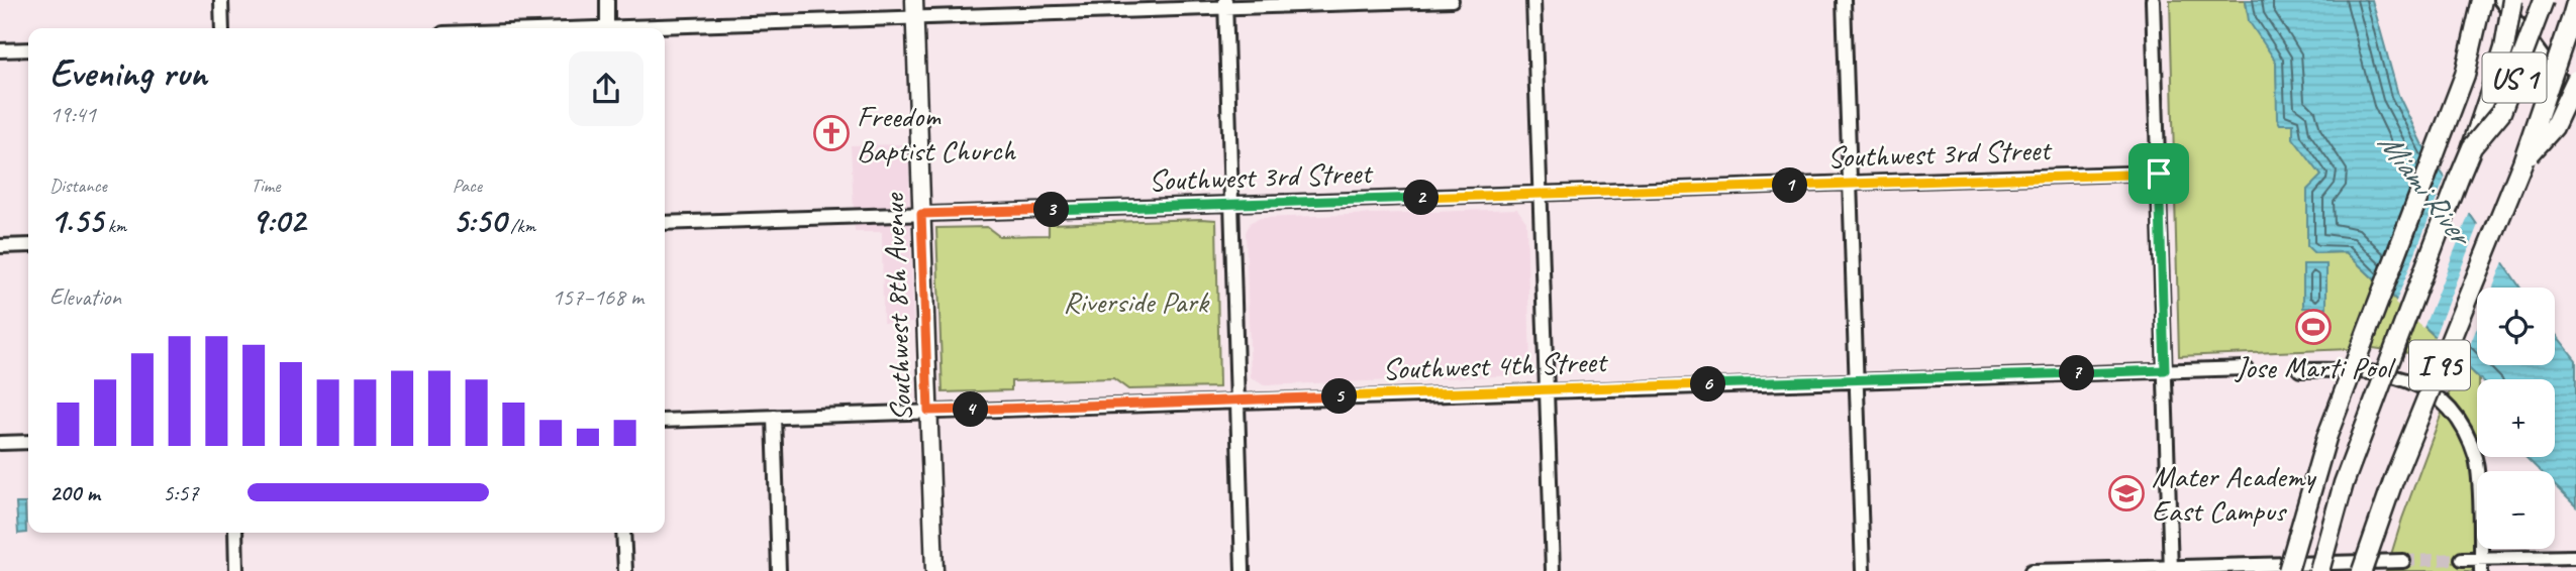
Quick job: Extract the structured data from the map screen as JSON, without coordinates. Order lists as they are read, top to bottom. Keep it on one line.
{"streets":{"highway":["US 1","I 95"],"main road":["Southwest 8th Avenue"],"street":["Southwest 3rd Street","Southwest 4th Street"]},"crossings":[["US 1","I 95"],["Southwest 3rd Street","Southwest 8th Avenue"],["Southwest 8th Avenue","Southwest 4th Street"]],"water":["Miami River"],"parks":["Riverside Park"],"places":{"church":["Freedom Baptist Church"],"sports":["Jose Marti Pool"],"school or university":["Mater Academy East Campus"]},"page":{"heading":["Evening run","19:41"],"stats":[["Distance","1.55 km"],["Time","9:02"],["Pace","5:50 /km"]],"pins":["1","2","3","7","6","5","4"],"chart":["Elevation","157–168 m"],"map_buttons":["+","−"],"list":[{"name":"200 m","note":"5:57"}]}}
